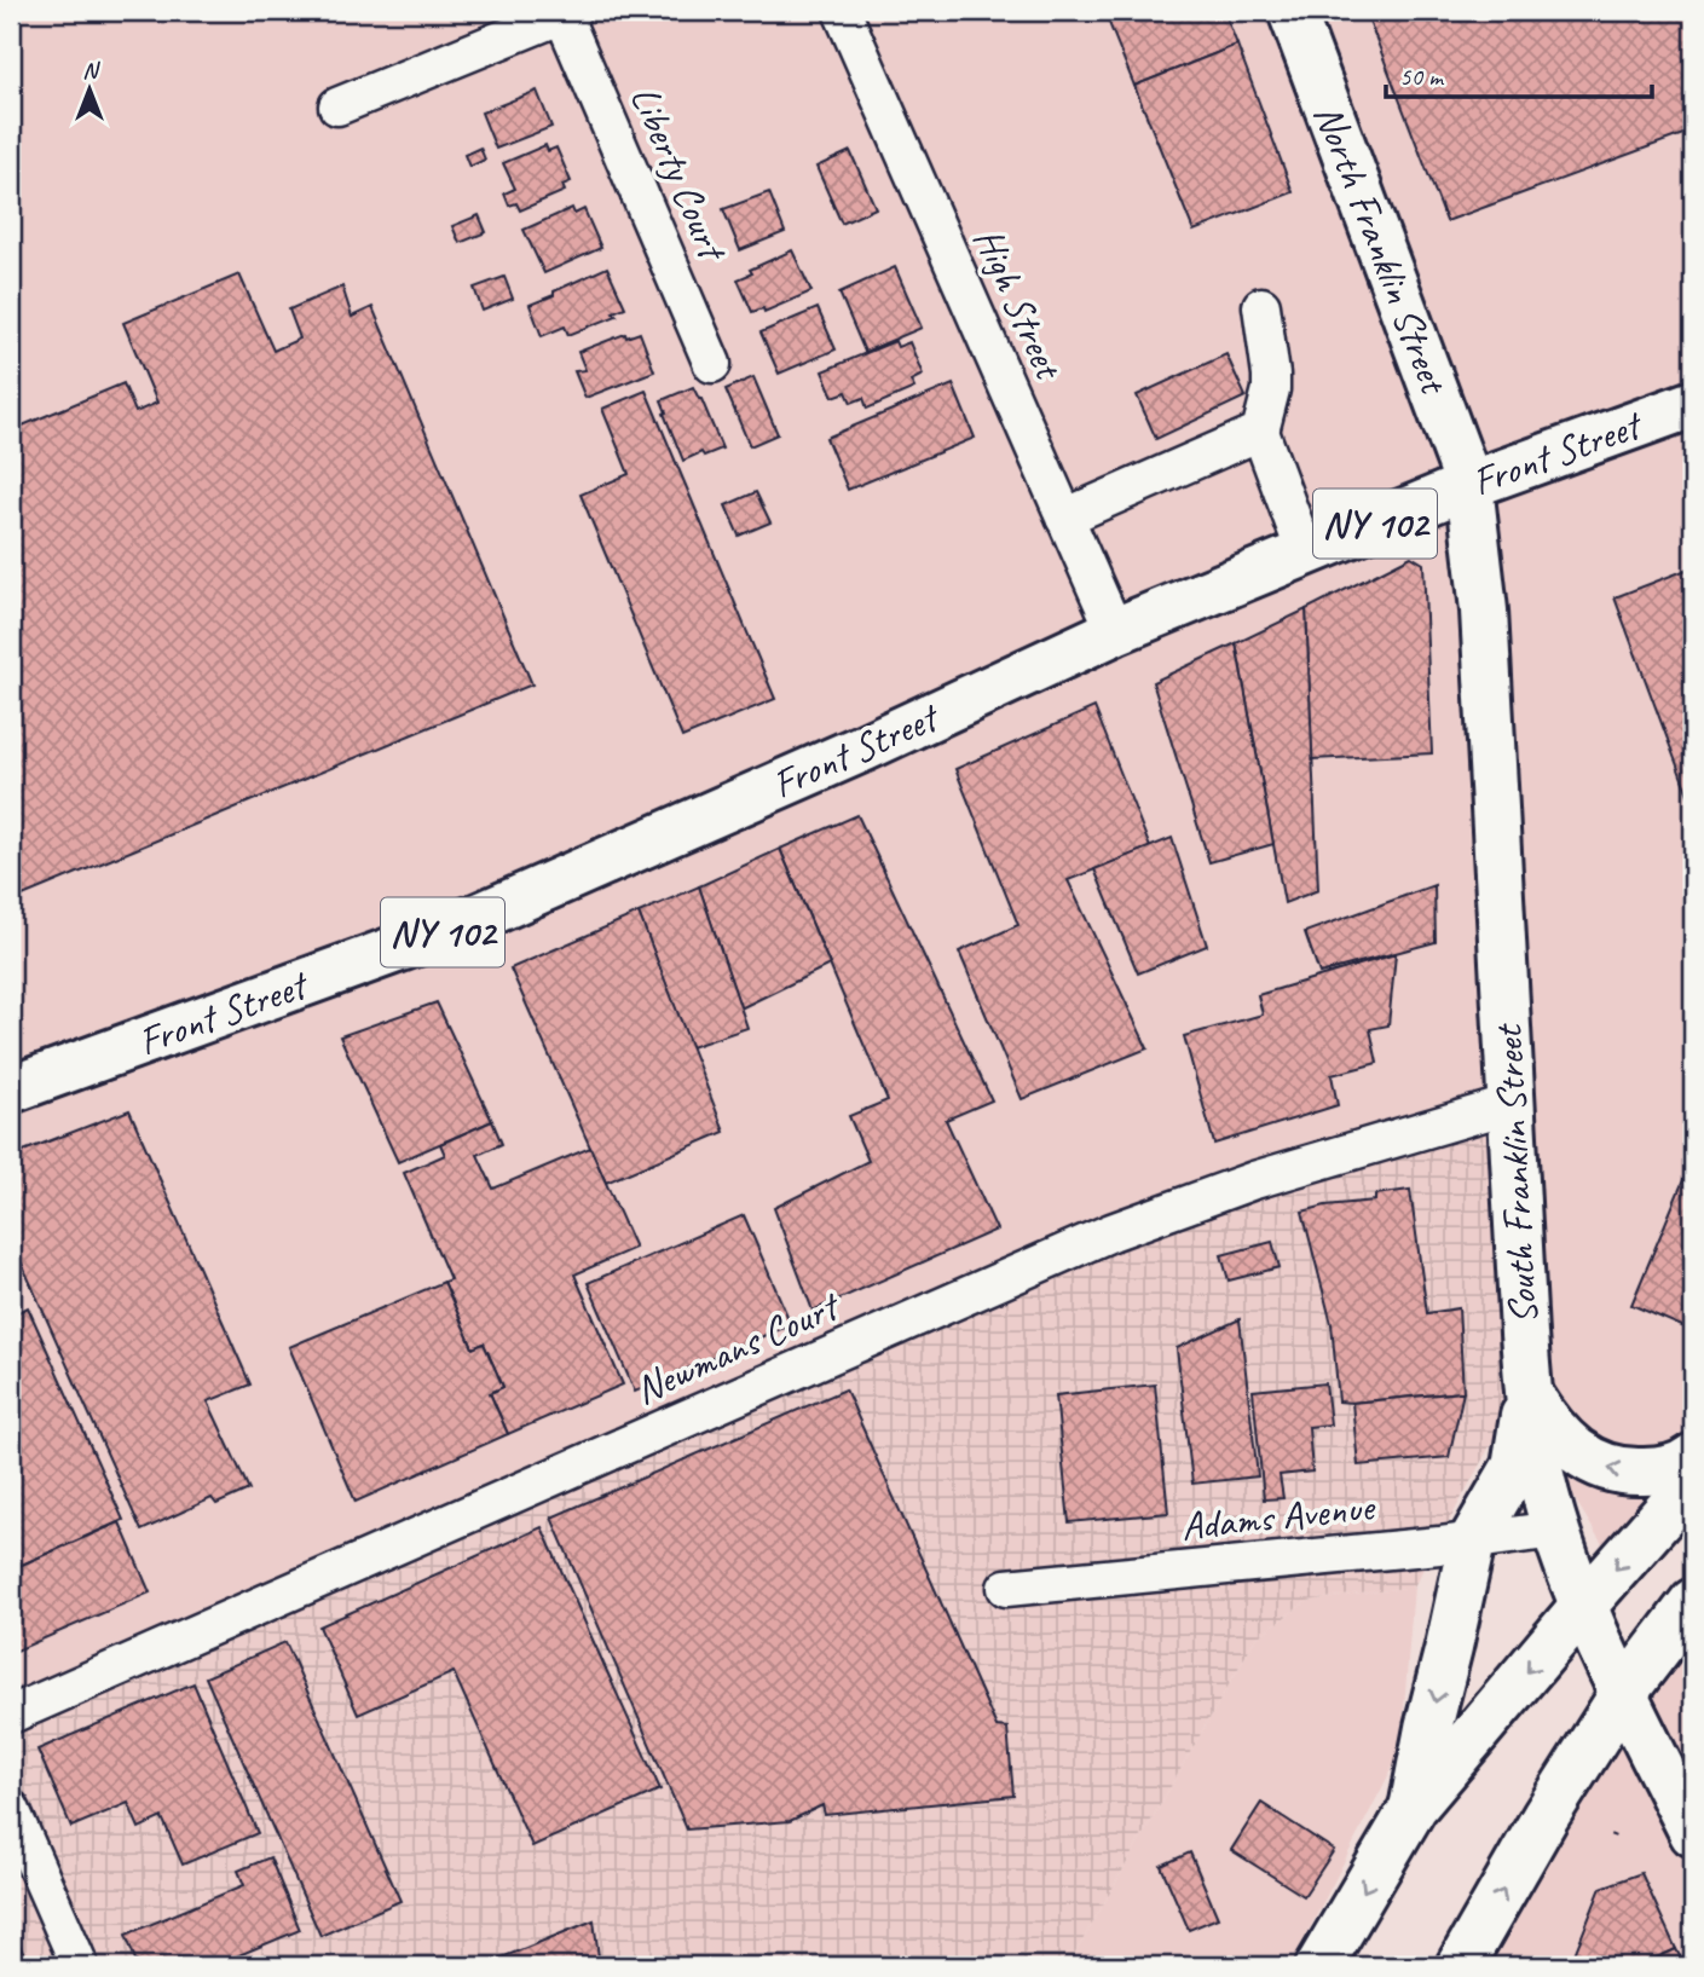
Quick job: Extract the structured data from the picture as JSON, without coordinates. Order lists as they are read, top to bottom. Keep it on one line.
{"streets":{"main road":["North Franklin Street","Front Street","NY 102","South Franklin Street"],"street":["Liberty Court","High Street","Newmans Court","Adams Avenue"]},"crossings":[["North Franklin Street","Front Street"],["North Franklin Street","South Franklin Street"],["High Street","Front Street"],["Front Street","South Franklin Street"],["South Franklin Street","Newmans Court"],["South Franklin Street","Adams Avenue"]],"scale_bar":"50 m","north":"top"}
